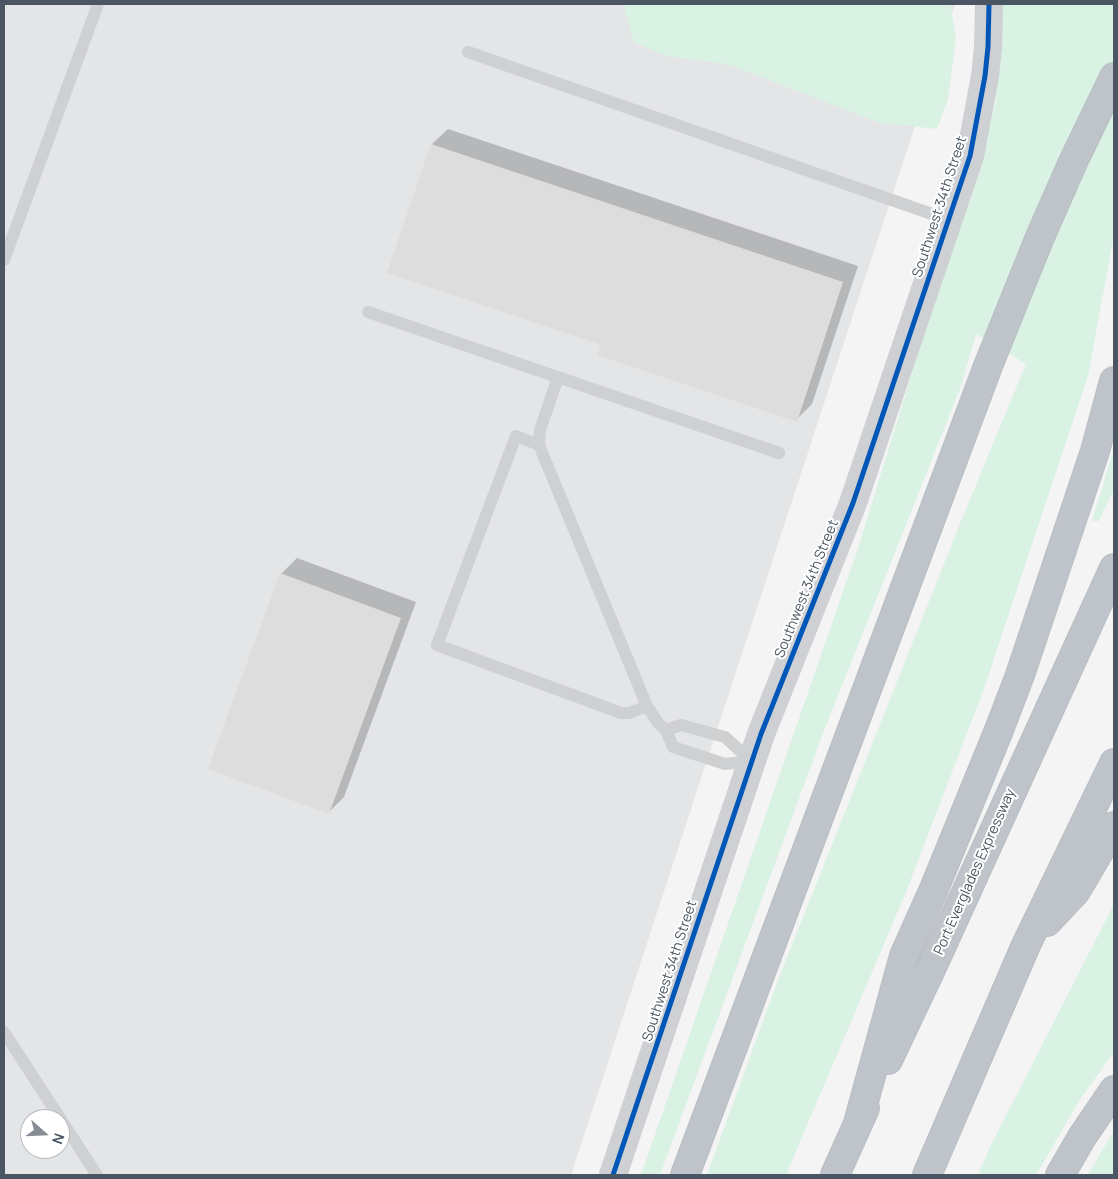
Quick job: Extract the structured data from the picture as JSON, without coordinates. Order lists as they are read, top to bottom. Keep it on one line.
{"streets":{"highway":["Port Everglades Expressway"],"street":["Southwest 34th Street"]},"north":"right"}
